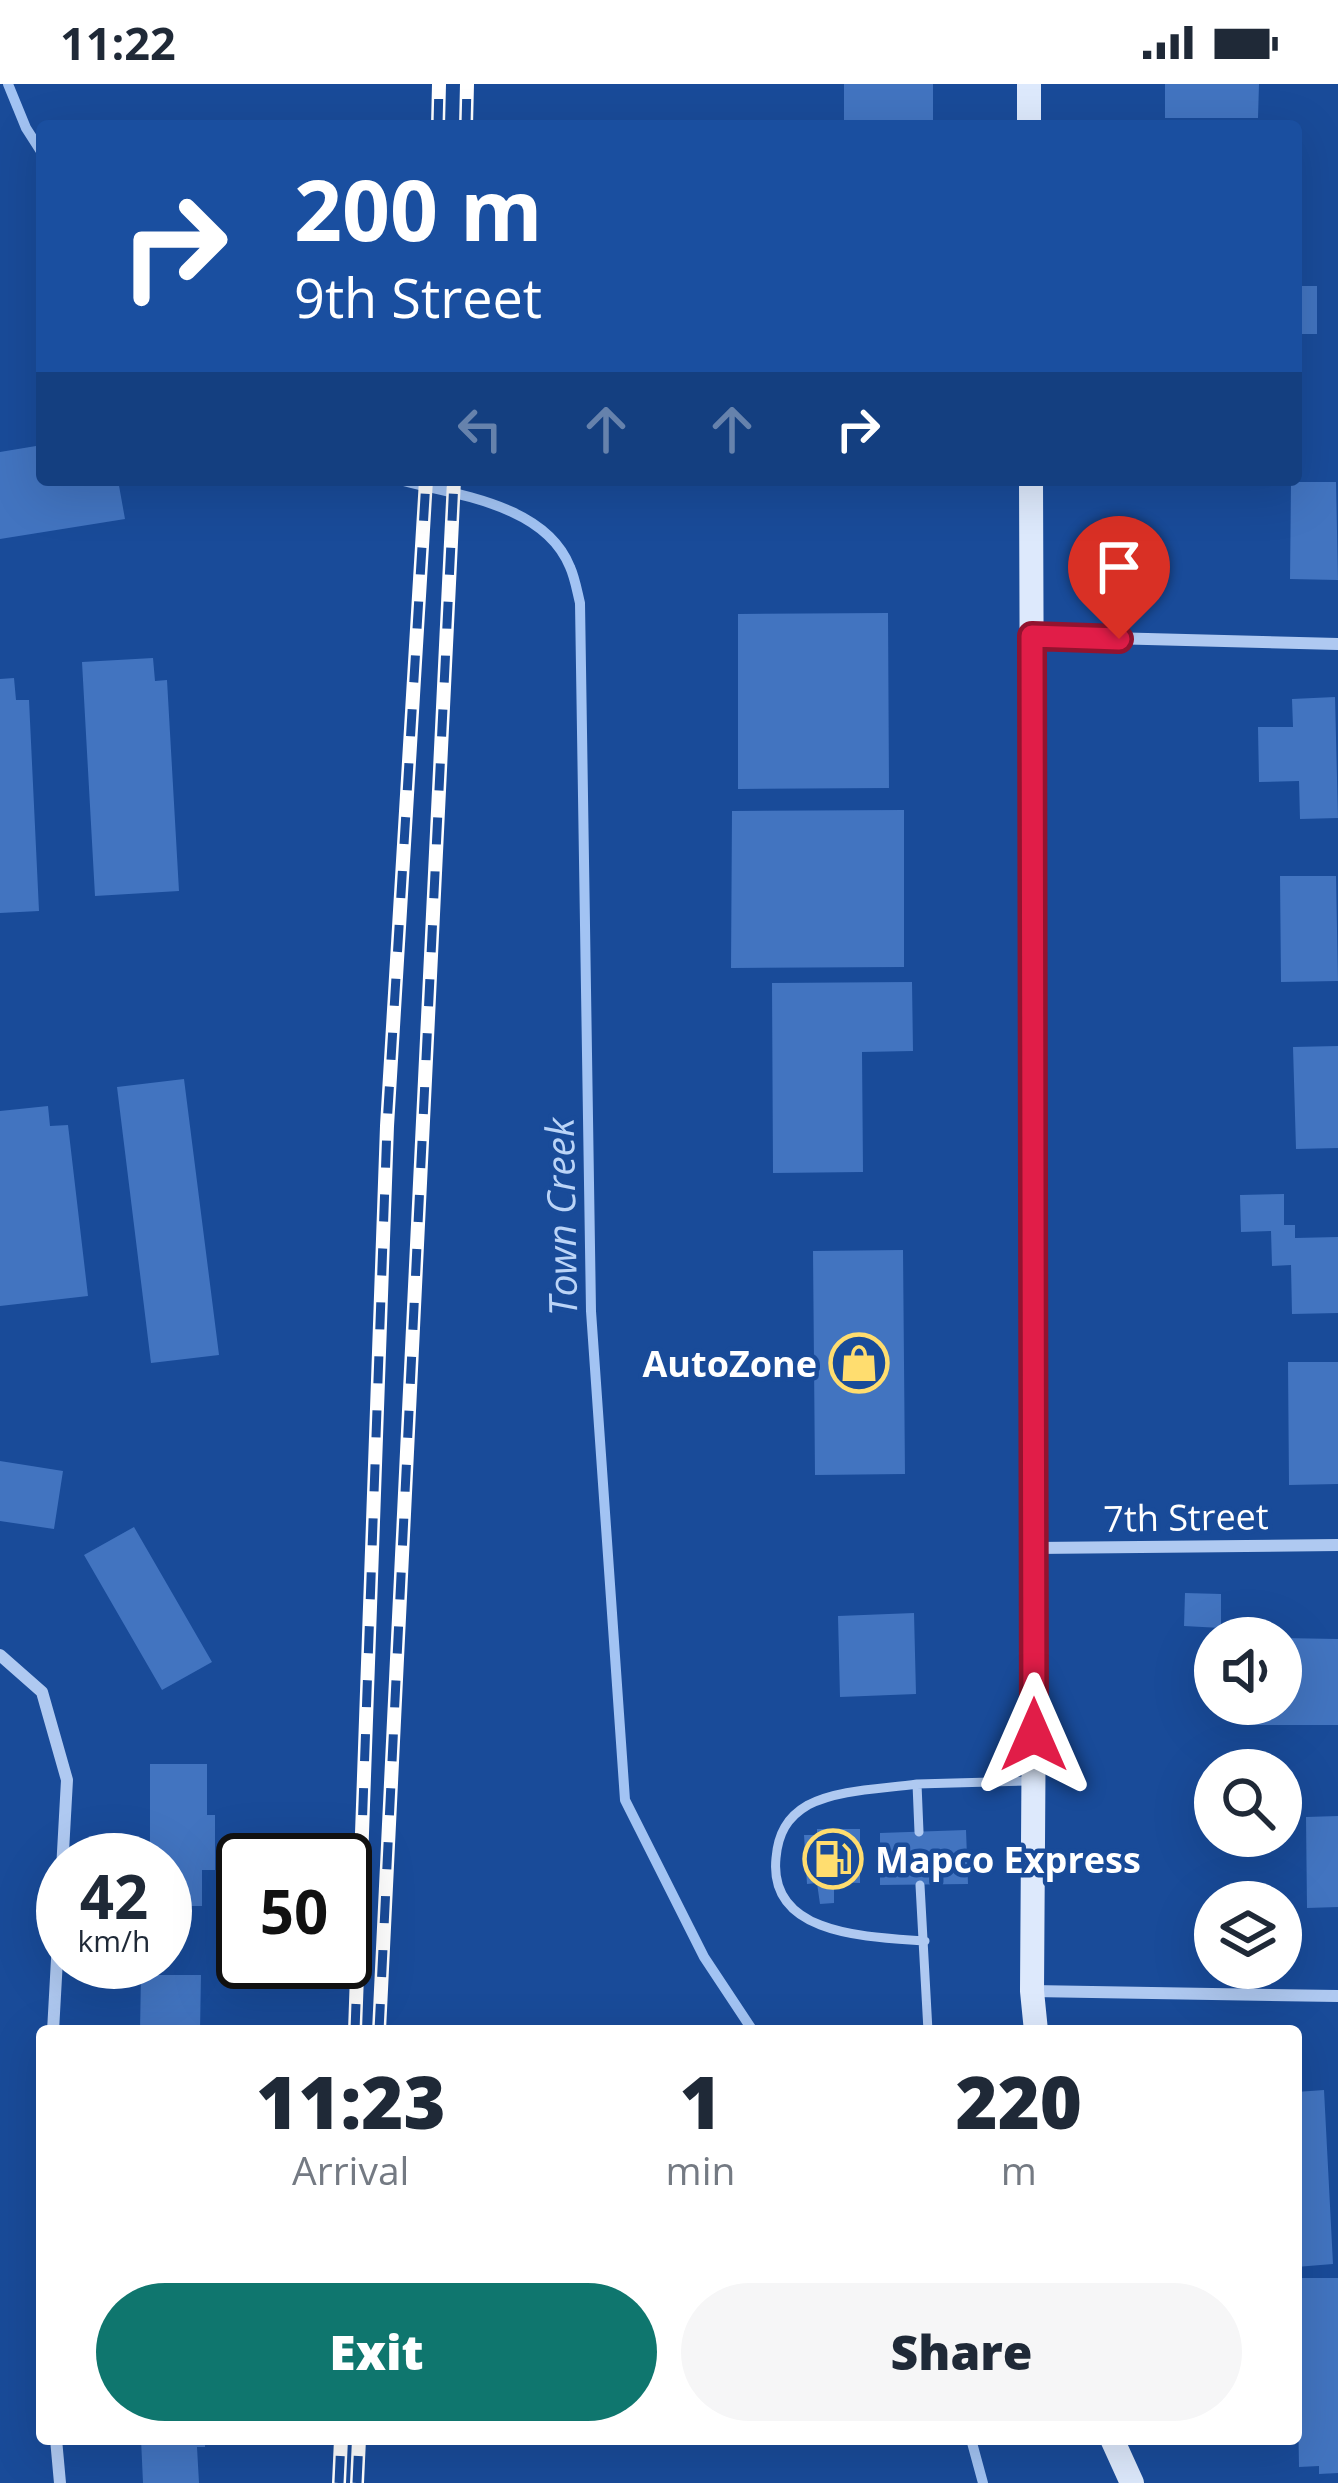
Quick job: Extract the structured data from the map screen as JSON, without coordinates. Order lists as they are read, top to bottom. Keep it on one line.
{"streets":{"street":["7th Street"]},"water":["Town Creek"],"places":{"shop":["AutoZone"],"fuel station":["Mapco Express"]},"page":{"status":"11:22","turn":["200 m","9th Street"],"speed":"42 km/h","limit":"50","eta":["11:23","Arrival","1","min","220","m"],"buttons":["Exit","Share"]}}
